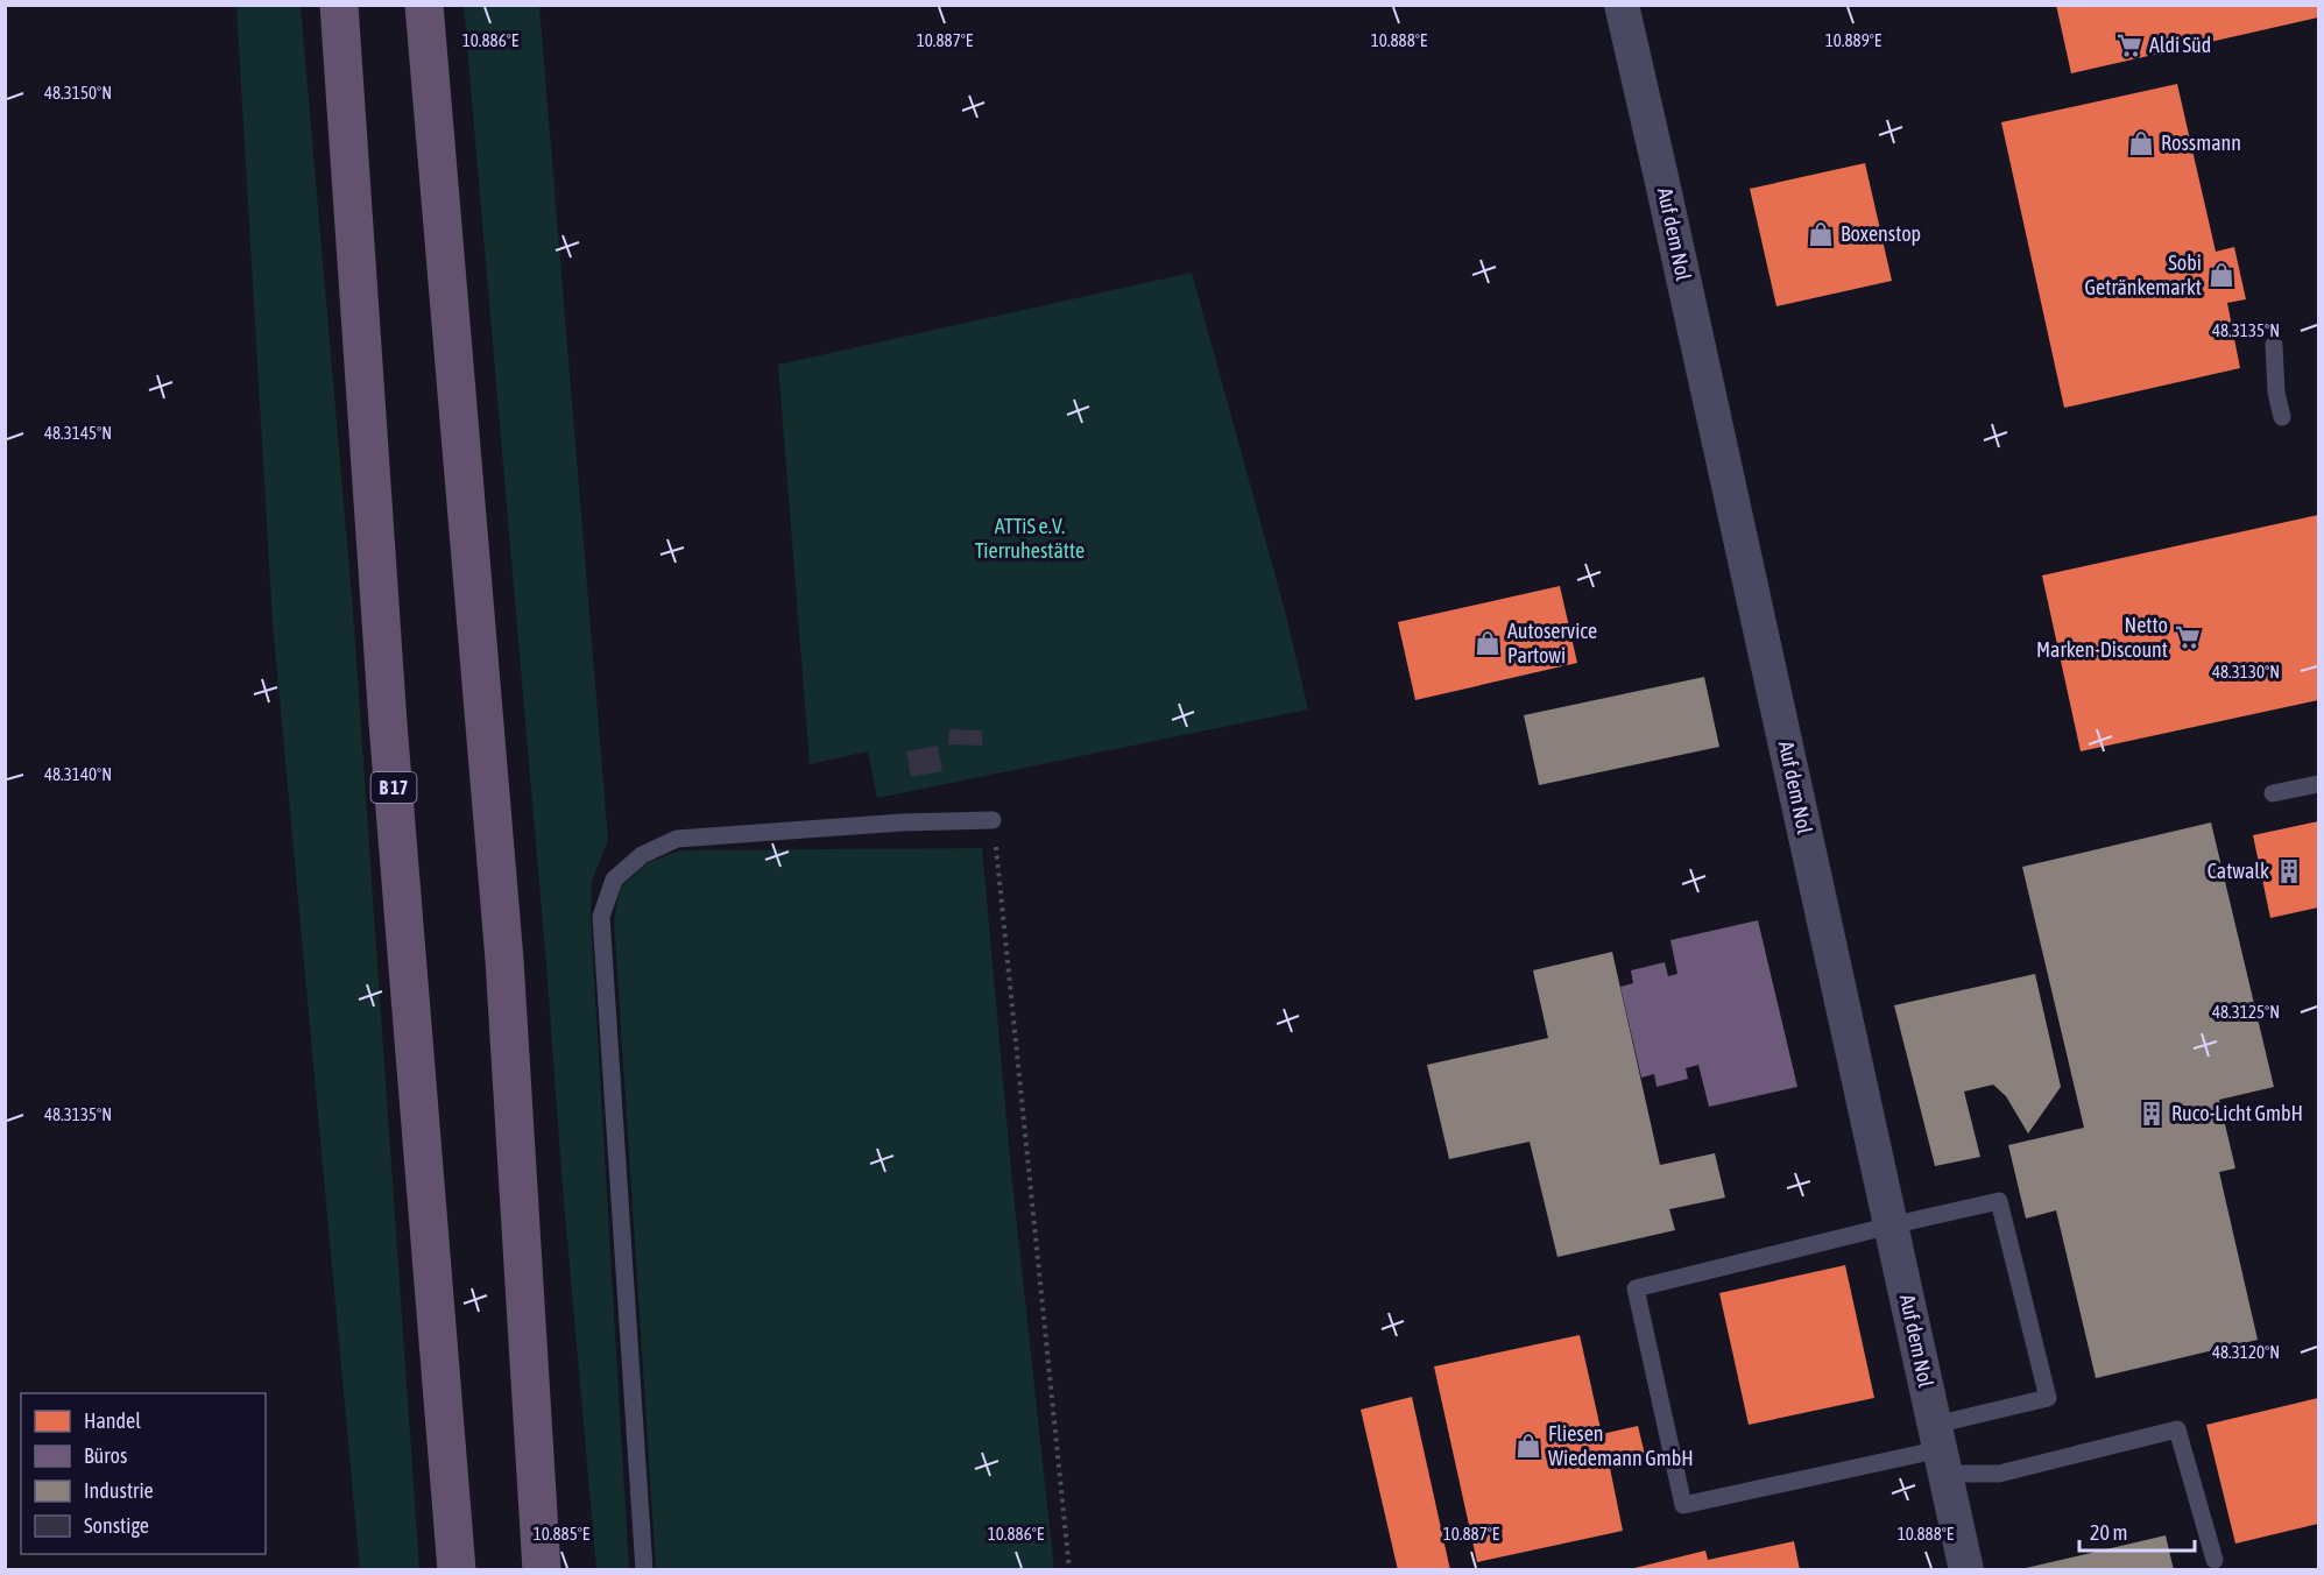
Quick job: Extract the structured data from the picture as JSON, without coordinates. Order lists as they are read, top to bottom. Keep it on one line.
{"streets":{"highway":["B 17"],"street":["Auf dem Nol"]},"parks":["ATTiS e.V. Tierruhestätte"],"places":{"supermarket":["Aldi Süd","Netto Marken-Discount"],"shop":["Rossmann","Boxenstop","Sobi Getränkemarkt","Autoservice Partowi","Fliesen Wiedemann GmbH"],"building":["Catwalk","Ruco-Licht GmbH"]},"legend":["Handel","Büros","Industrie","Sonstige"],"scale_bar":"20 m","coordinates":["10.886°E","10.887°E","10.889°E","10.888°E","48.3150°N","48.3135°N","48.3145°N","48.3130°N","48.3140°N","48.3125°N","48.3120°N","10.885°E"]}
